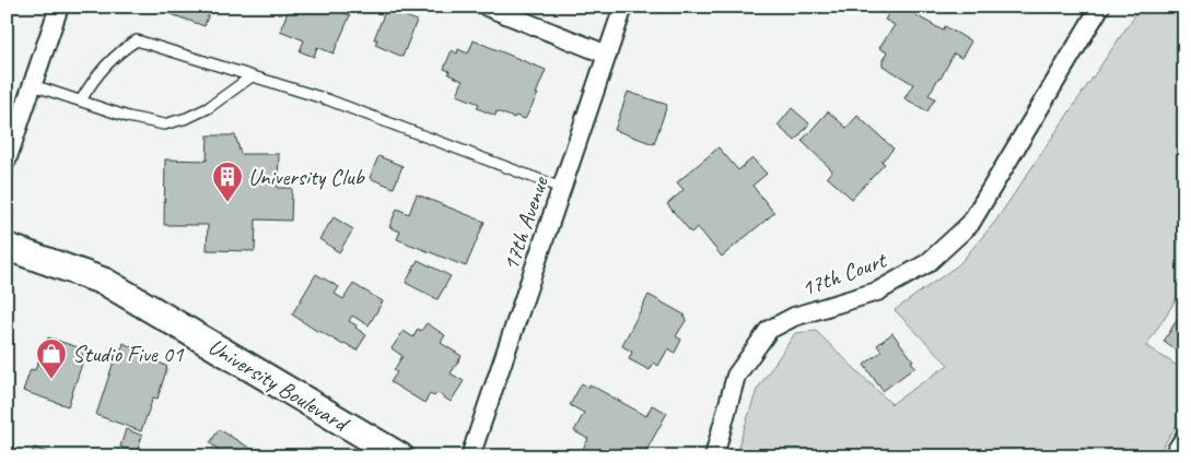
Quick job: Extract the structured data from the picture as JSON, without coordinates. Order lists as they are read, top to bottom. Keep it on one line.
{"streets":{"main road":["University Boulevard"],"street":["17th Avenue","17th Court"]},"places":{"building":["University Club"],"shop":["Studio Five 01"]}}
